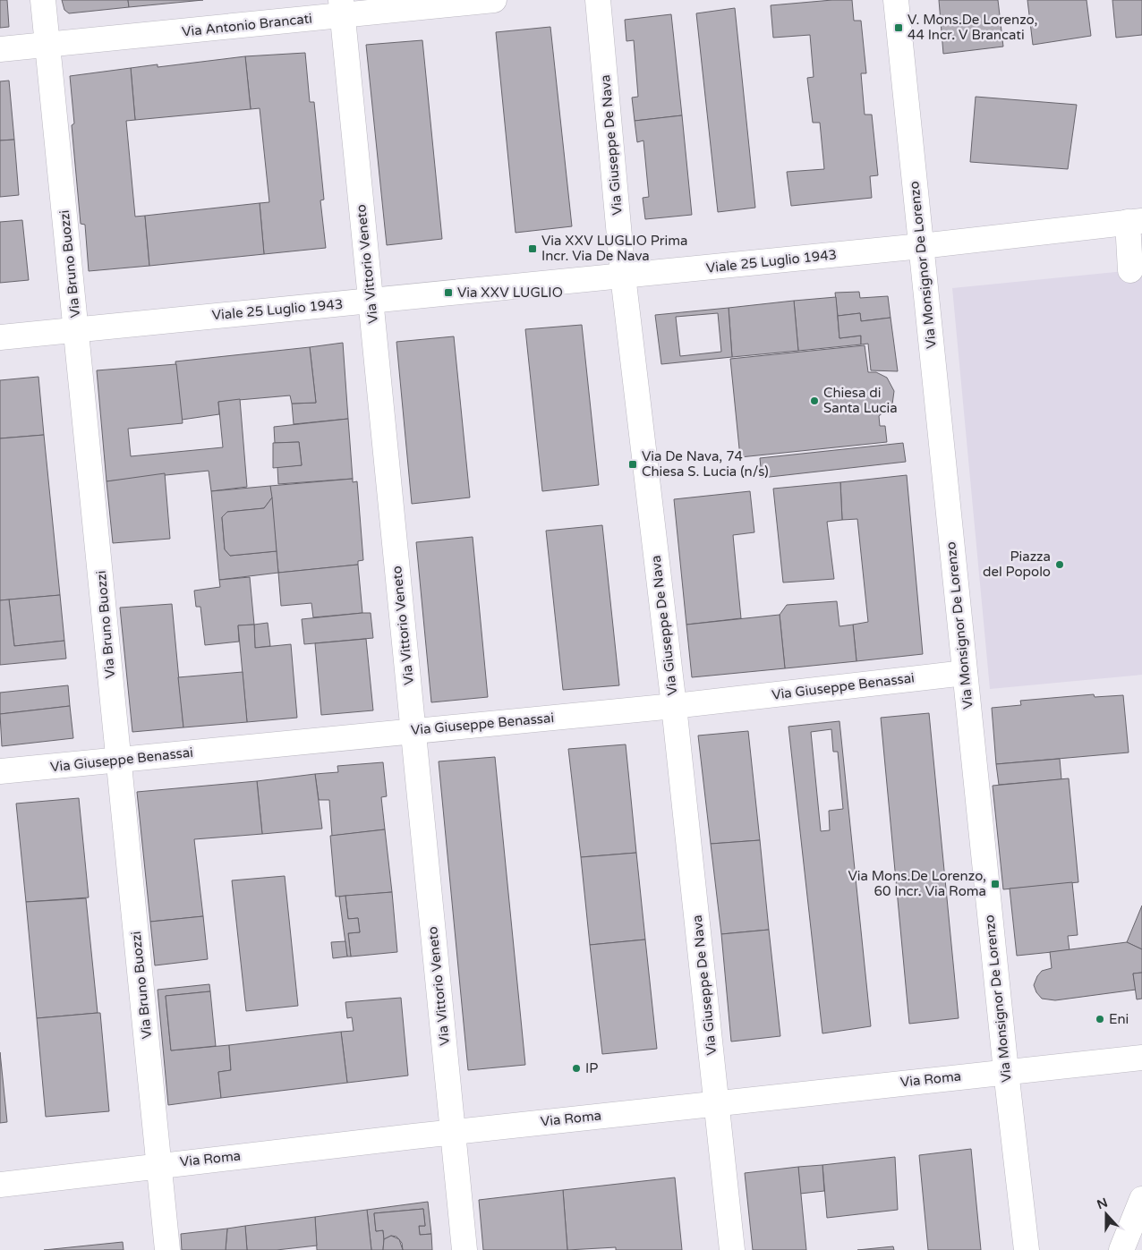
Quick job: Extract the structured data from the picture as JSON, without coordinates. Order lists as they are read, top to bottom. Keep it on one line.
{"streets":{"street":["Via Antonio Brancati","Via Giuseppe De Nava","Viale 25 Luglio 1943","Via Bruno Buozzi","Via Vittorio Veneto","Via Monsignor De Lorenzo","Via Giuseppe Benassai","Via Roma"]},"crossings":[["Via Antonio Brancati","Via Bruno Buozzi"],["Via Antonio Brancati","Via Vittorio Veneto"],["Via Giuseppe De Nava","Viale 25 Luglio 1943"],["Via Giuseppe De Nava","Via Giuseppe Benassai"],["Via Giuseppe De Nava","Via Roma"],["Viale 25 Luglio 1943","Via Bruno Buozzi"],["Viale 25 Luglio 1943","Via Vittorio Veneto"],["Viale 25 Luglio 1943","Via Monsignor De Lorenzo"],["Via Bruno Buozzi","Via Giuseppe Benassai"],["Via Bruno Buozzi","Via Roma"],["Via Vittorio Veneto","Via Giuseppe Benassai"],["Via Vittorio Veneto","Via Roma"],["Via Monsignor De Lorenzo","Via Giuseppe Benassai"],["Via Monsignor De Lorenzo","Via Roma"]],"places":{"transit":["V. Mons.De Lorenzo, 44 Incr. V Brancati","Via XXV LUGLIO Prima Incr. Via De Nava","Via XXV LUGLIO","Via De Nava, 74 Chiesa S. Lucia (n/s)","Via Mons.De Lorenzo, 60 Incr. Via Roma"],"other":["Chiesa di Santa Lucia","Piazza del Popolo","Eni","IP"]},"north":"top"}
